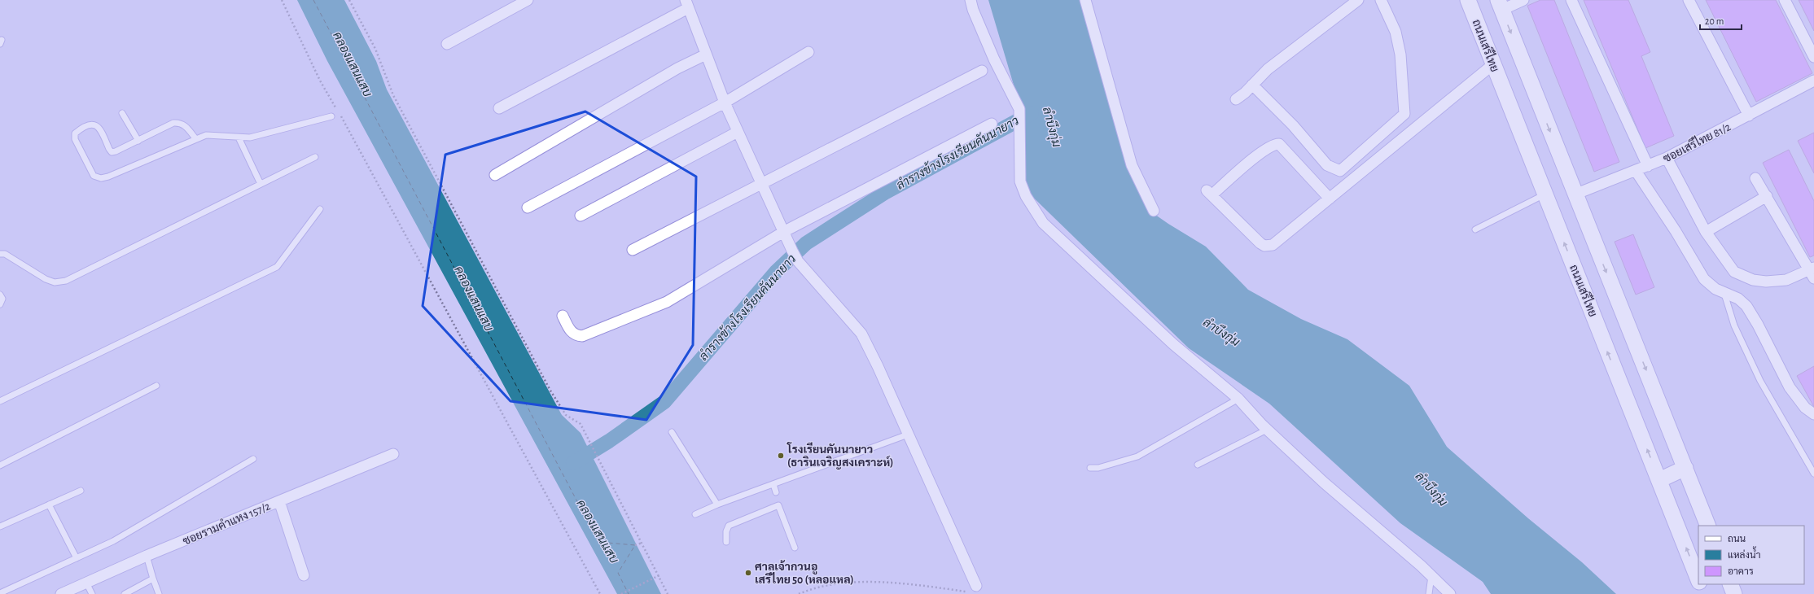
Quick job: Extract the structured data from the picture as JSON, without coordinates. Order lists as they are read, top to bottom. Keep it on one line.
{"streets":{"main road":["ถนนเสรีไทย"],"street":["ซอยเสรีไทย 81/2","ซอยรามคำแหง 157/2"]},"water":["คลองแสนแสบ","ลำบึงกุ่ม","ลำรางข้างโรงเรียนคันนายาว"],"places":["โรงเรียนคันนายาว (ธารินเจริญสงเคราะห์)","ศาลเจ้ากวนอู เสรีไทย 50 (หลอแหล)"],"legend":["ถนน","แหล่งน้ำ","อาคาร"],"scale_bar":"20 m"}
